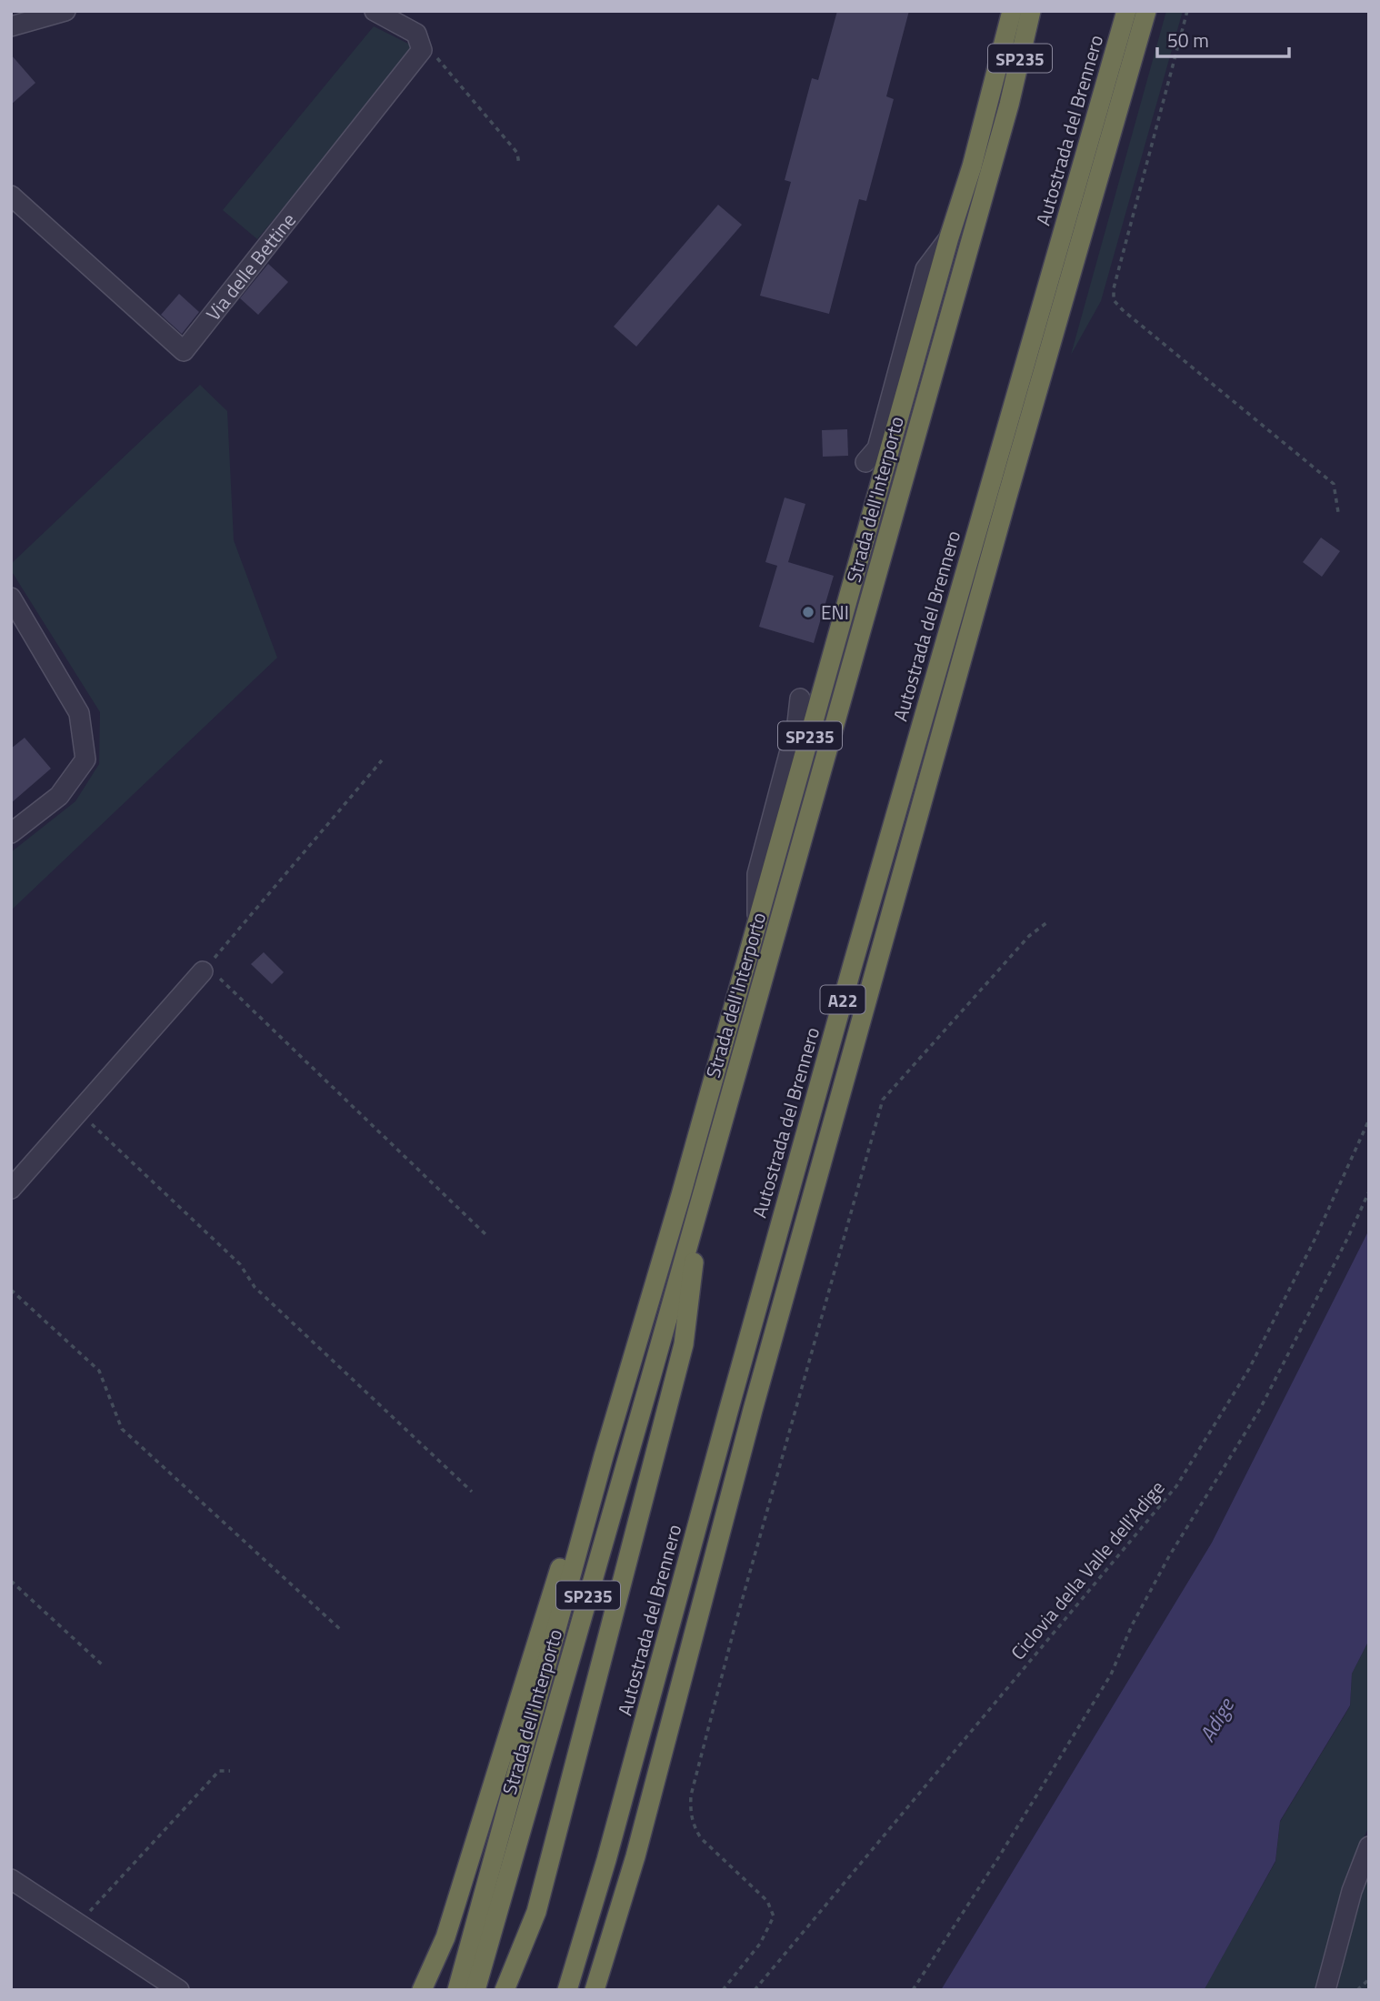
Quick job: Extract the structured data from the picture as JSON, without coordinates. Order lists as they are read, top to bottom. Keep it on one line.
{"streets":{"highway":["SP235","Autostrada del Brennero","Strada dell'Interporto","A22"],"street":["Via delle Bettine"],"path":["Ciclovia della Valle dell'Adige"]},"water":["Adige"],"places":["ENI"],"scale_bar":"50 m"}
